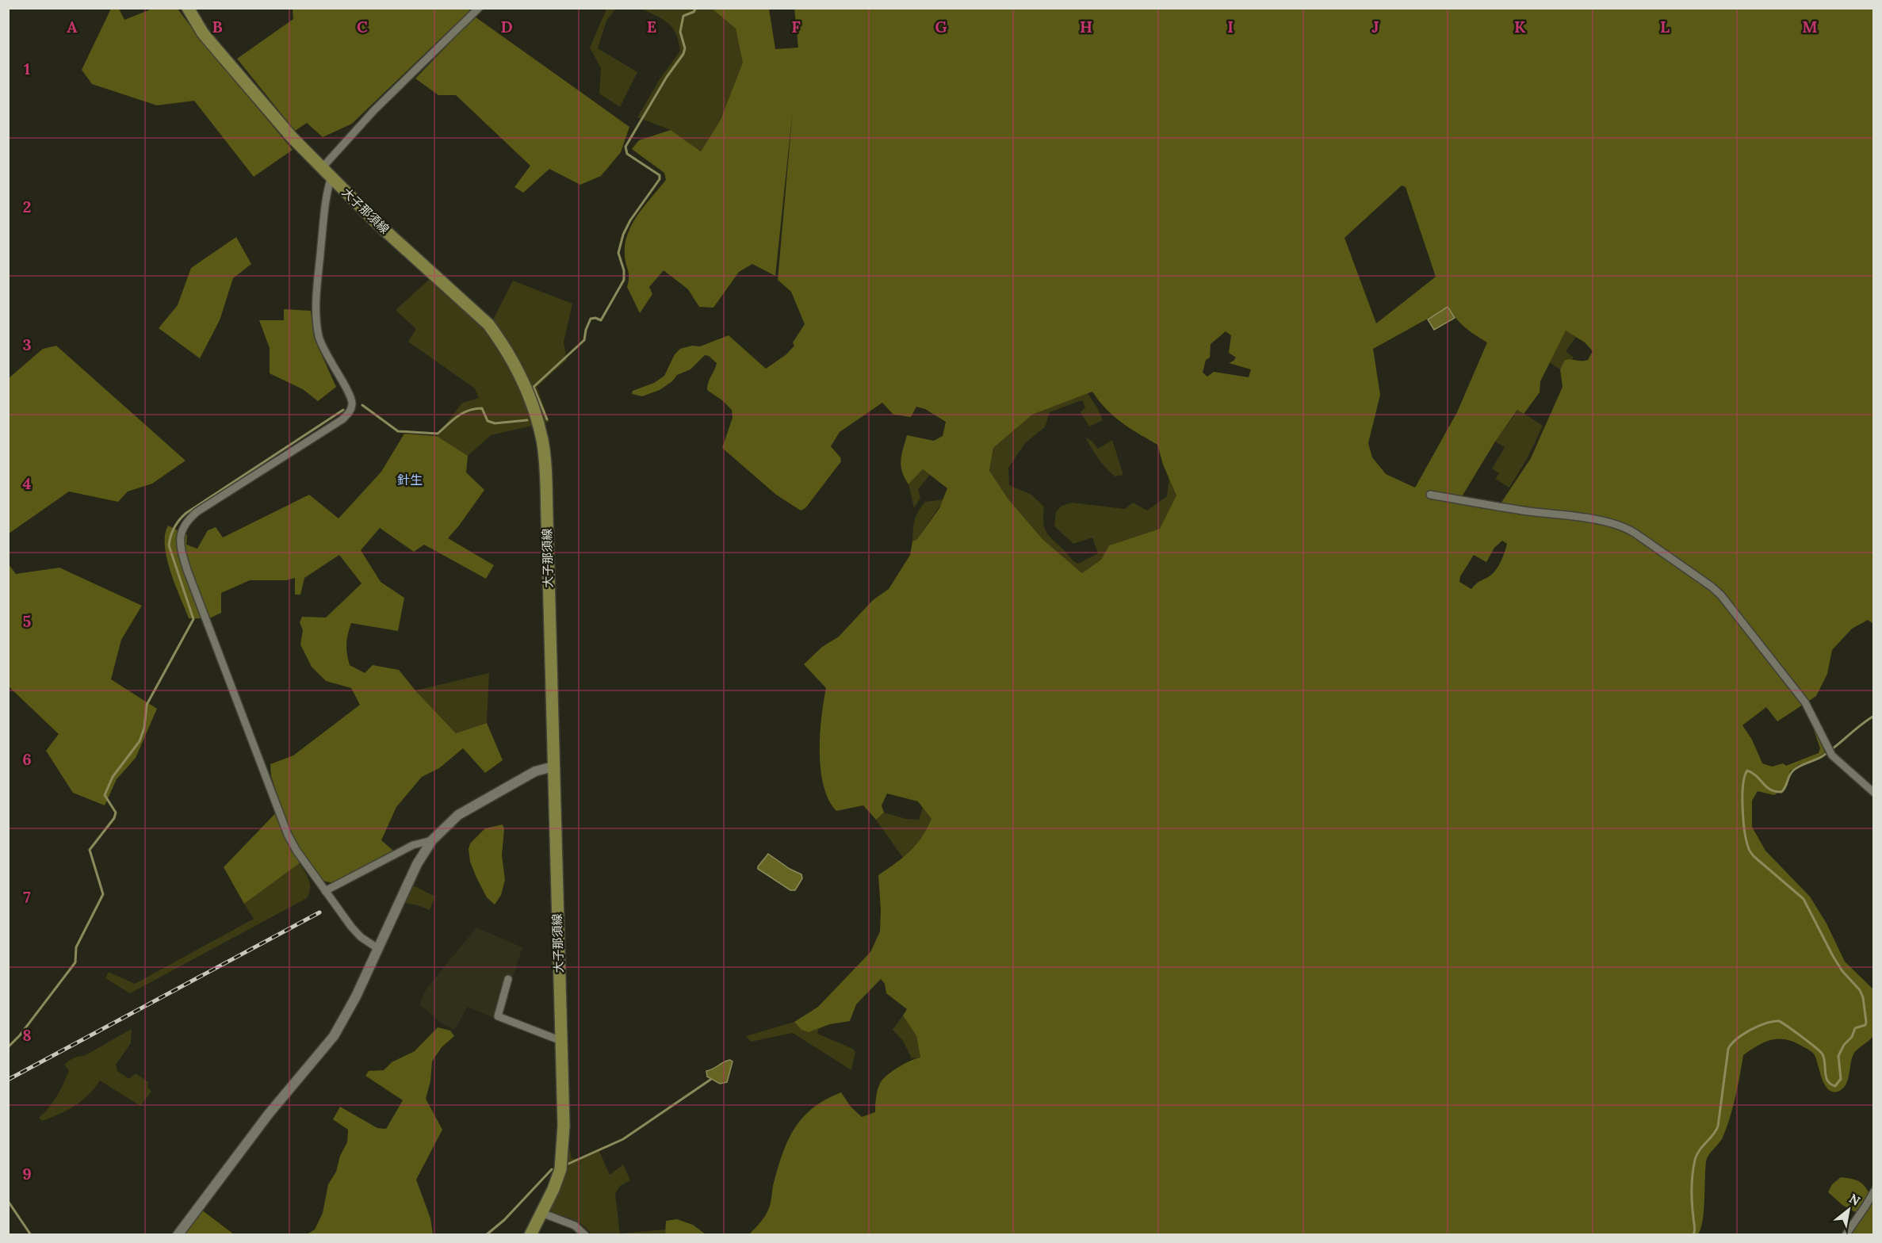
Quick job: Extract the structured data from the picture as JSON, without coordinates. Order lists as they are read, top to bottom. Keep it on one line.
{"streets":{"main road":["大子那須線"]},"districts":["針生"],"north":"top right","grid":{"columns":["A","B","C","D","E","F","G","H","I","J","K","L","M"],"rows":["1","2","3","4","5","6","7","8","9"]}}
